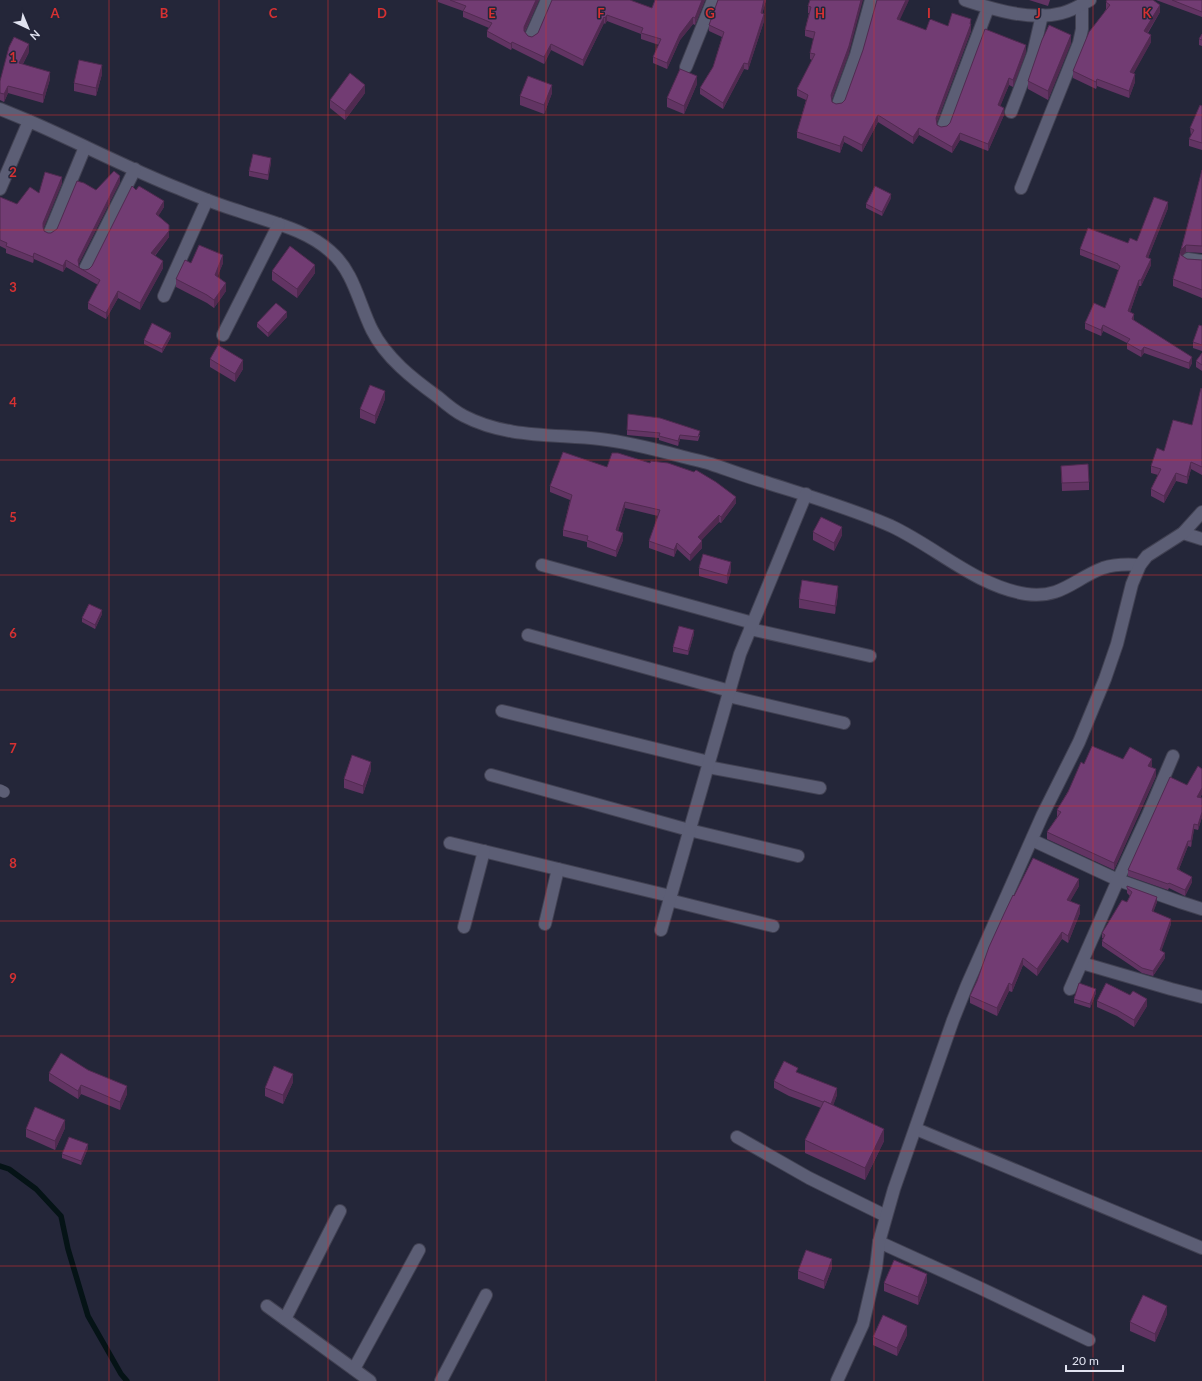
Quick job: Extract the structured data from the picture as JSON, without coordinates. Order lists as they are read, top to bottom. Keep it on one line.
{"scale_bar":"20 m","north":"bottom right","grid":{"columns":["A","B","C","D","E","F","G","H","I","J","K"],"rows":["1","2","3","4","5","6","7","8","9"]}}
